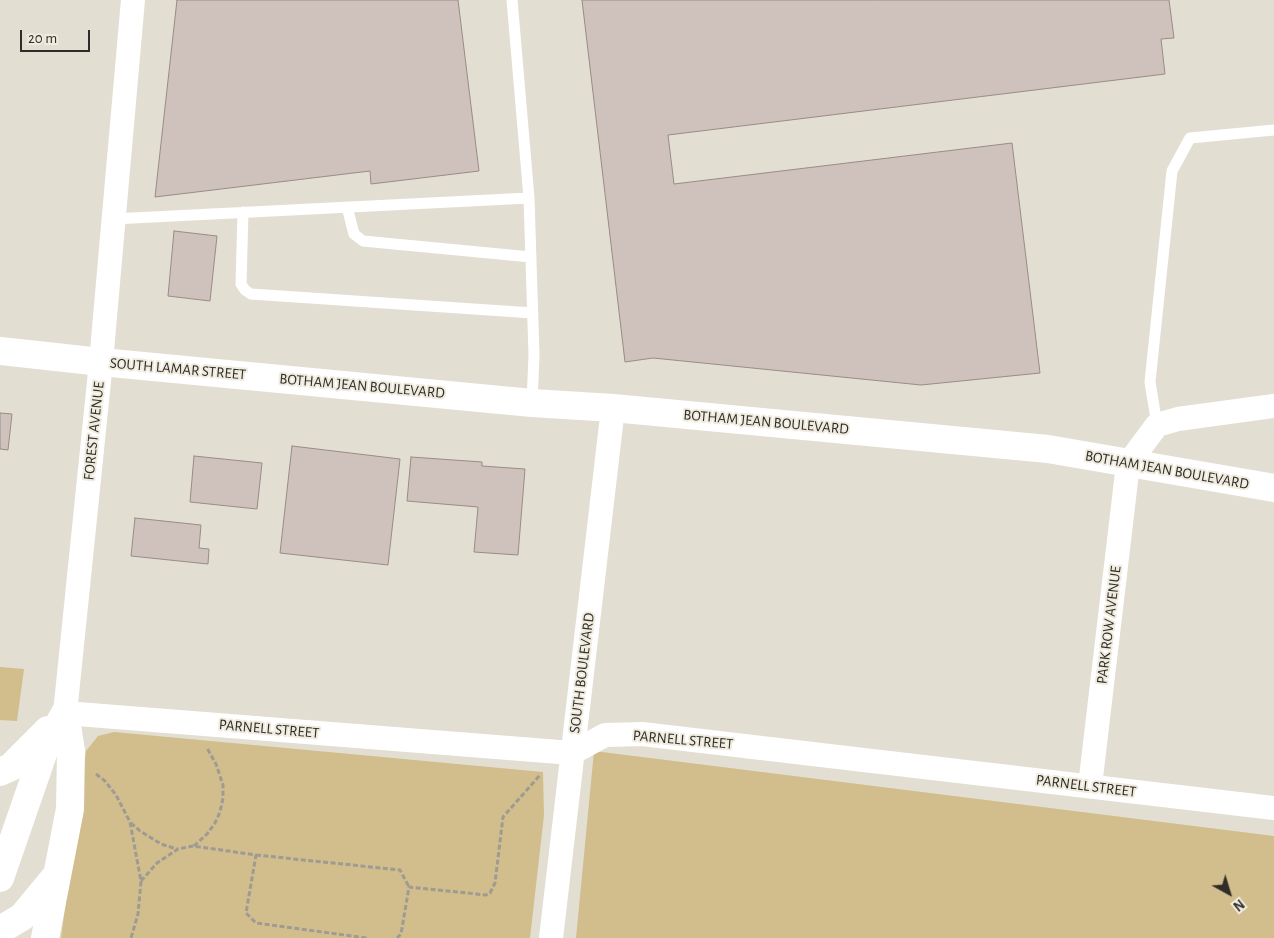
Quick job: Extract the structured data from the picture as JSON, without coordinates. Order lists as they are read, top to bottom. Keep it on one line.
{"streets":{"main road":["SOUTH LAMAR STREET","BOTHAM JEAN BOULEVARD"],"street":["FOREST AVENUE","PARK ROW AVENUE","SOUTH BOULEVARD","PARNELL STREET"]},"crossings":[["SOUTH LAMAR STREET","BOTHAM JEAN BOULEVARD"],["SOUTH LAMAR STREET","FOREST AVENUE"],["BOTHAM JEAN BOULEVARD","PARK ROW AVENUE"],["BOTHAM JEAN BOULEVARD","SOUTH BOULEVARD"],["FOREST AVENUE","PARNELL STREET"],["PARK ROW AVENUE","PARNELL STREET"],["SOUTH BOULEVARD","PARNELL STREET"]],"scale_bar":"20 m","north":"bottom right"}
